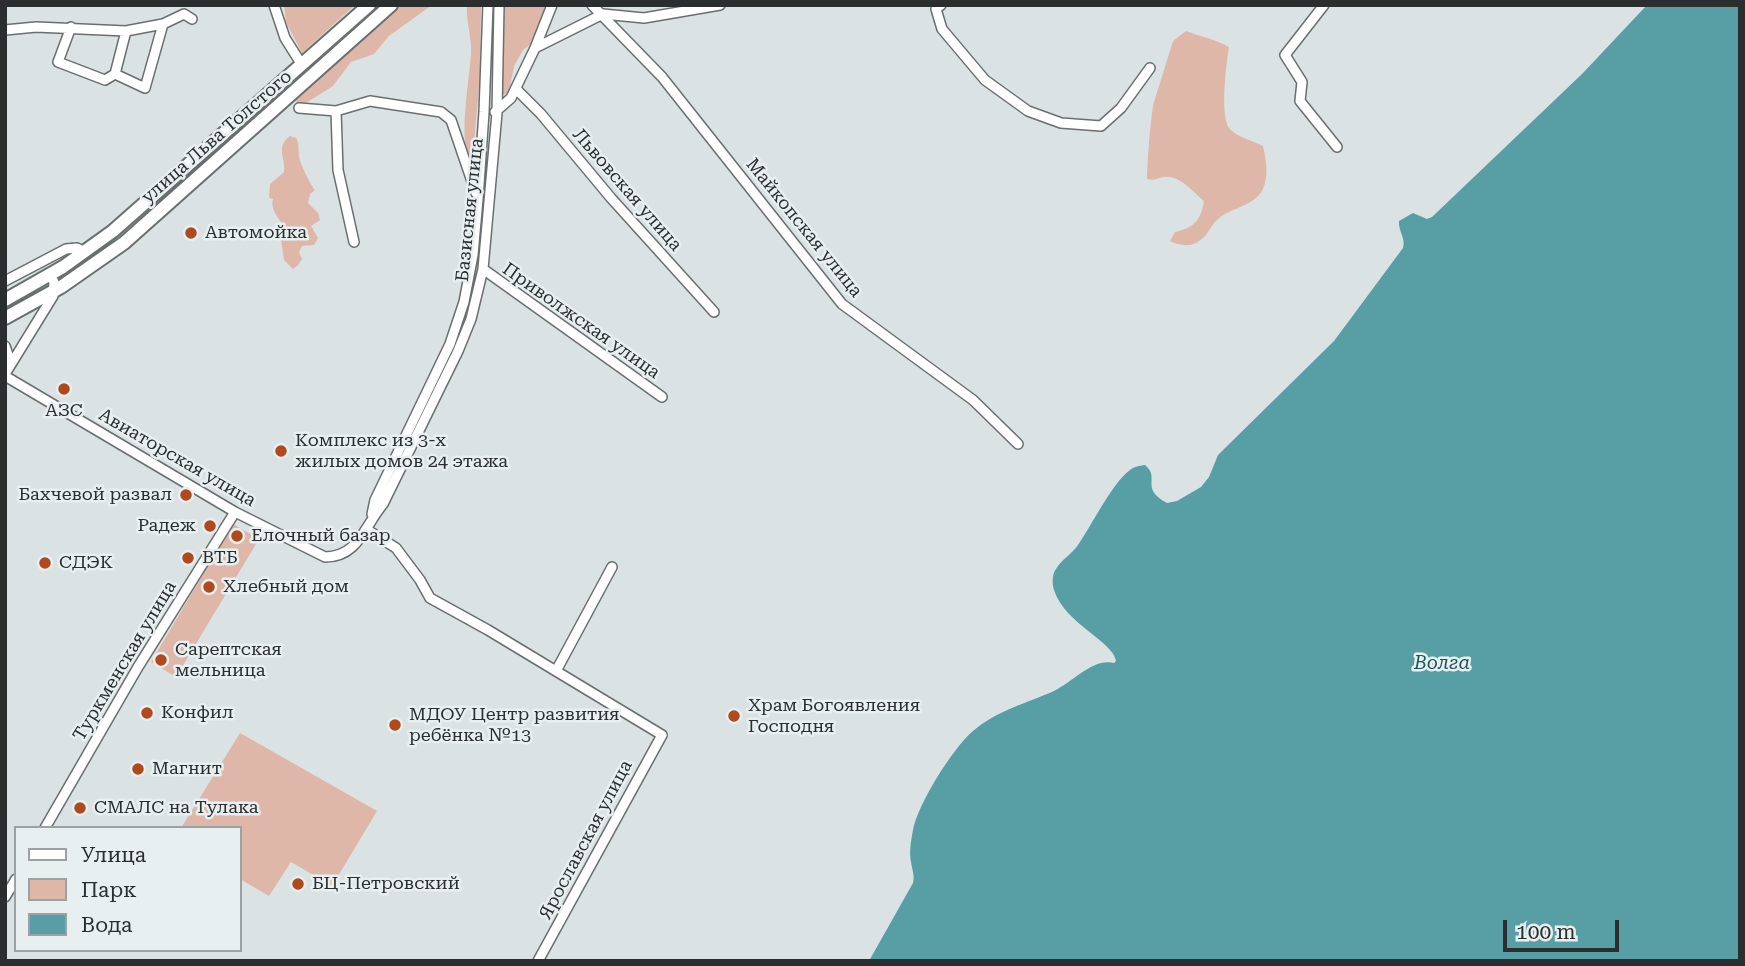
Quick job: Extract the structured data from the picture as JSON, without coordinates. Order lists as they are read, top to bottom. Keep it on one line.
{"streets":{"main road":["улица Льва Толстого"],"street":["Львовская улица","Базисная улица","Майкопская улица","Приволжская улица","Авиаторская улица","Туркменская улица","Ярославская улица"]},"crossings":[["Базисная улица","Приволжская улица"],["Базисная улица","Авиаторская улица"],["Авиаторская улица","Туркменская улица"]],"water":["Волга"],"places":["Автомойка","АЗС","Комплекс из 3-х жилых домов 24 этажа","Бахчевой развал","Радеж","Елочный базар","ВТБ","СДЭК","Хлебный дом","Сарептская мельница","Конфил","Храм Богоявления Господня","МДОУ Центр развития ребёнка №13","Магнит","СМАЛС на Тулака","БЦ-Петровский"],"legend":["Улица","Парк","Вода"],"scale_bar":"100 m"}
